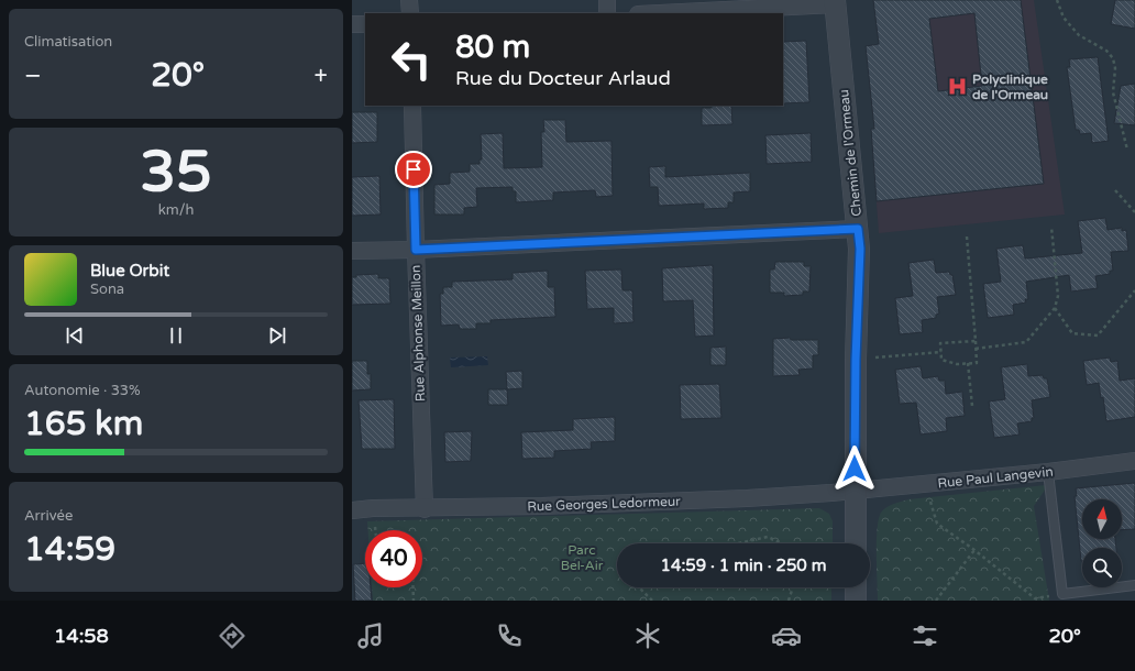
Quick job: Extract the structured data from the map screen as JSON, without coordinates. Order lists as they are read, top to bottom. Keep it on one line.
{"streets":{"street":["Chemin de l'Ormeau","Rue Alphonse Meillon","Rue Paul Langevin","Rue Georges Ledormeur"]},"crossings":[["Chemin de l'Ormeau","Rue Paul Langevin"],["Chemin de l'Ormeau","Rue Georges Ledormeur"],["Rue Alphonse Meillon","Rue Georges Ledormeur"],["Rue Paul Langevin","Rue Georges Ledormeur"]],"parks":["Parc Bel-Air"],"places":{"hospital":["Polyclinique de l'Ormeau"]},"north":"top","page":{"tile":["Climatisation",["35","km/h"],["Autonomie · 33%","165 km"],["Arrivée","14:59"]],"turn":["80 m","Rue du Docteur Arlaud"],"heat":["−","20°","+"],"song":["Blue Orbit","Sona"],"limit":"40","trip":"14:59 · 1 min · 250 m","tabs":["14:58","20°"]}}
